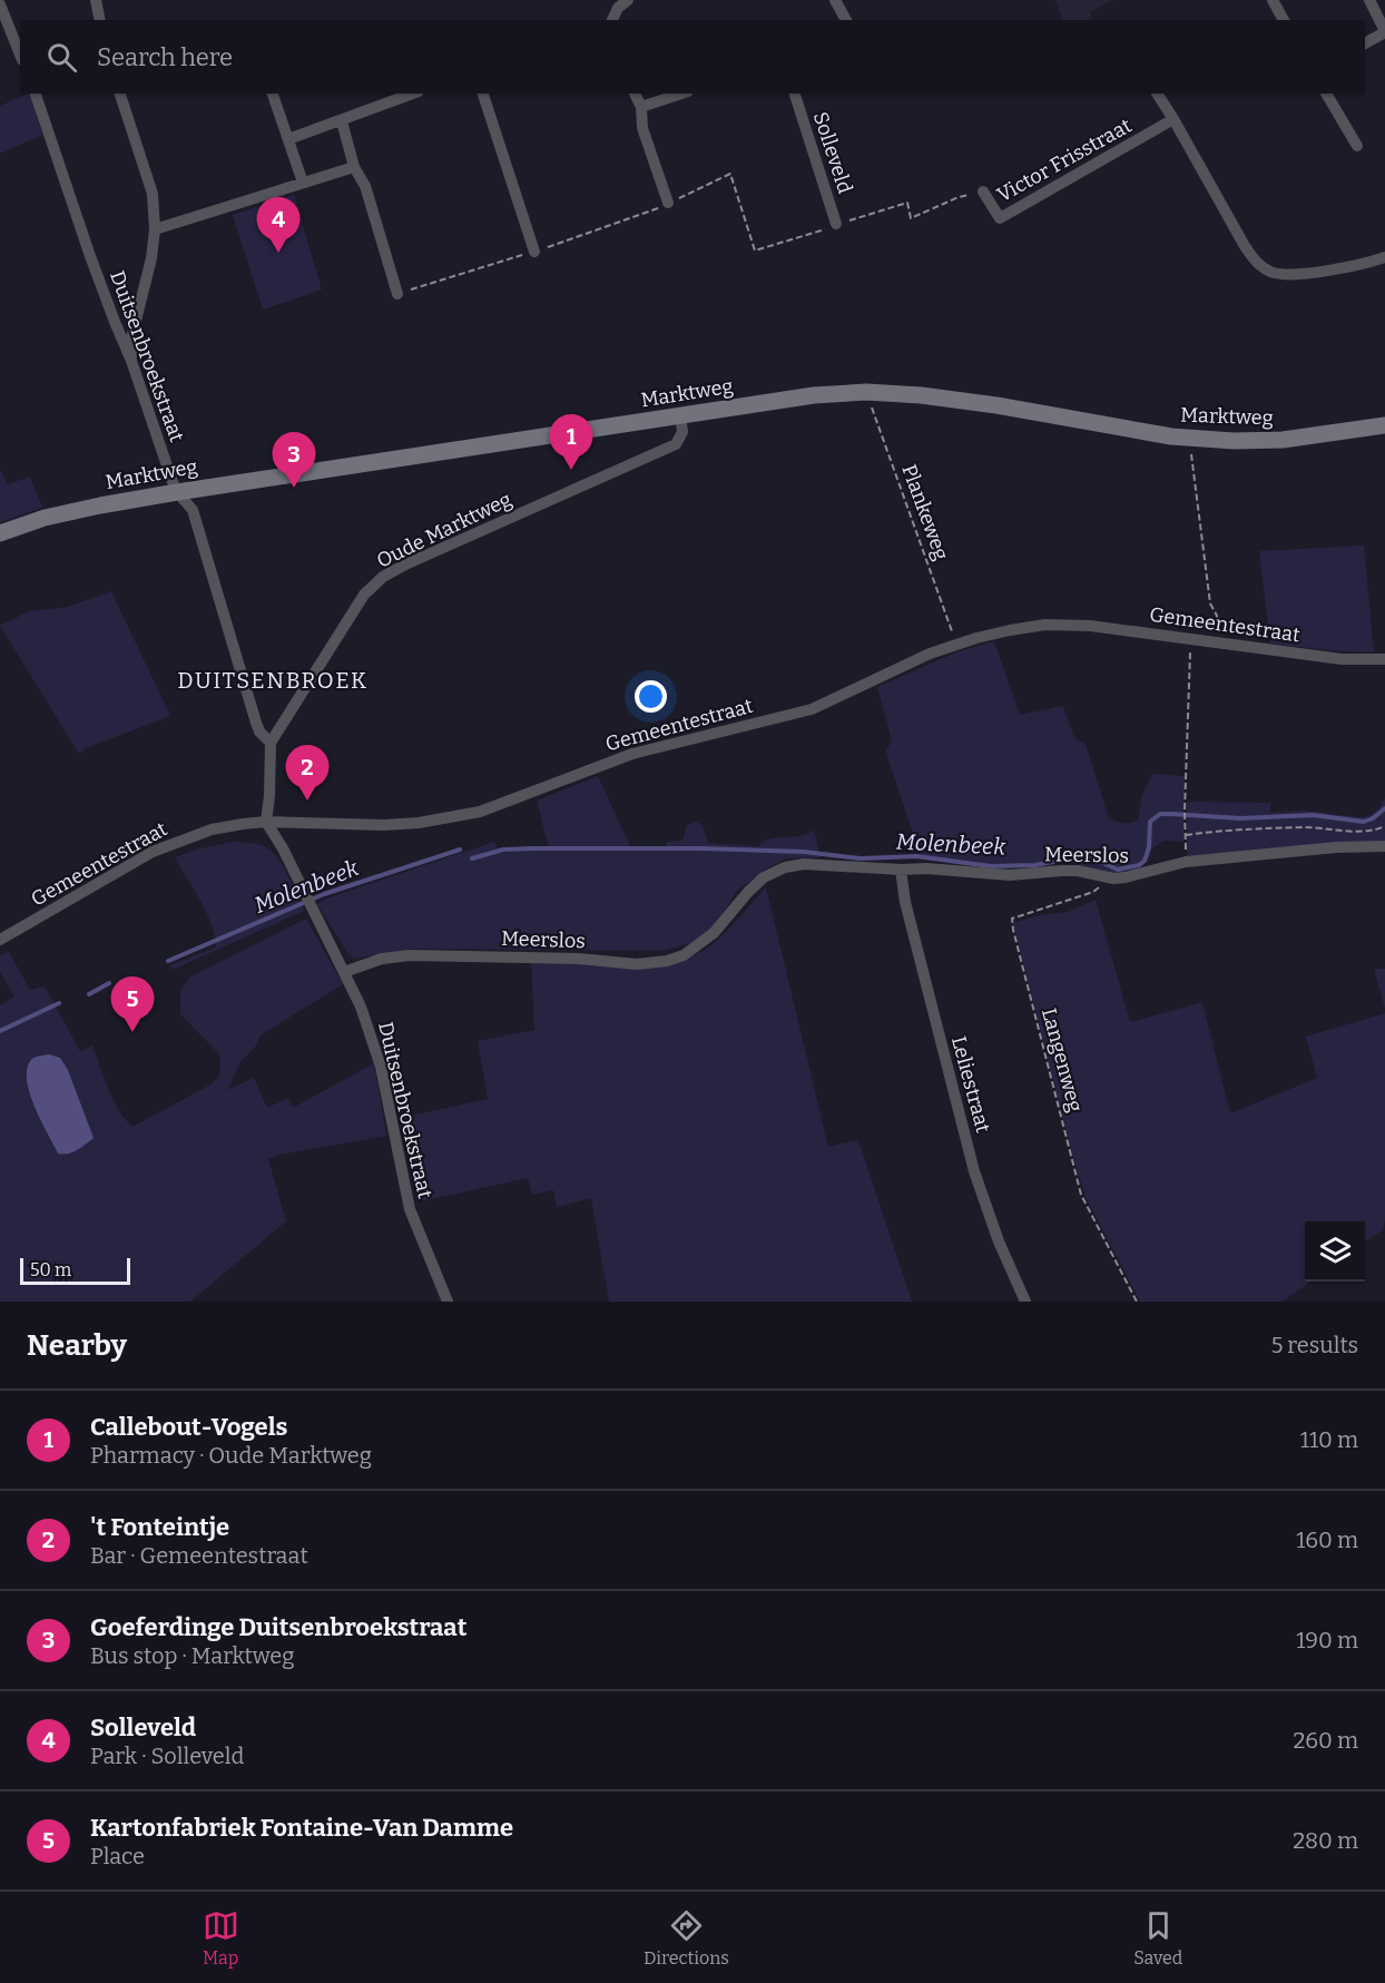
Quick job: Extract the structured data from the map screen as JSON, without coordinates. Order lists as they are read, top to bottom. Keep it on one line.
{"streets":{"street":["Solleveld","Victor Frisstraat","Duitsenbroekstraat","Marktweg","Oude Marktweg","Gemeentestraat","Meerslos","Leliestraat"],"path":["Plankeweg","Langenweg"]},"crossings":[["Duitsenbroekstraat","Marktweg"],["Duitsenbroekstraat","Oude Marktweg"],["Duitsenbroekstraat","Gemeentestraat"],["Duitsenbroekstraat","Meerslos"],["Marktweg","Plankeweg"],["Marktweg","Oude Marktweg"],["Plankeweg","Gemeentestraat"],["Meerslos","Langenweg"],["Meerslos","Leliestraat"]],"districts":["DUITSENBROEK"],"water":["Molenbeek"],"scale_bar":"50 m","page":{"search":"Search here","pins":["4","1","3","2","5"],"scale":"50 m","heading":["Nearby","5 results"],"list":[{"mark":"1","name":"Callebout-Vogels","note":"Pharmacy · Oude Marktweg","value":"110 m"},{"mark":"2","name":"'t Fonteintje","note":"Bar · Gemeentestraat","value":"160 m"},{"mark":"3","name":"Goeferdinge Duitsenbroekstraat","note":"Bus stop · Marktweg","value":"190 m"},{"mark":"4","name":"Solleveld","note":"Park · Solleveld","value":"260 m"},{"mark":"5","name":"Kartonfabriek Fontaine-Van Damme","note":"Place","value":"280 m"}],"nav":["Map","Directions","Saved"]}}
